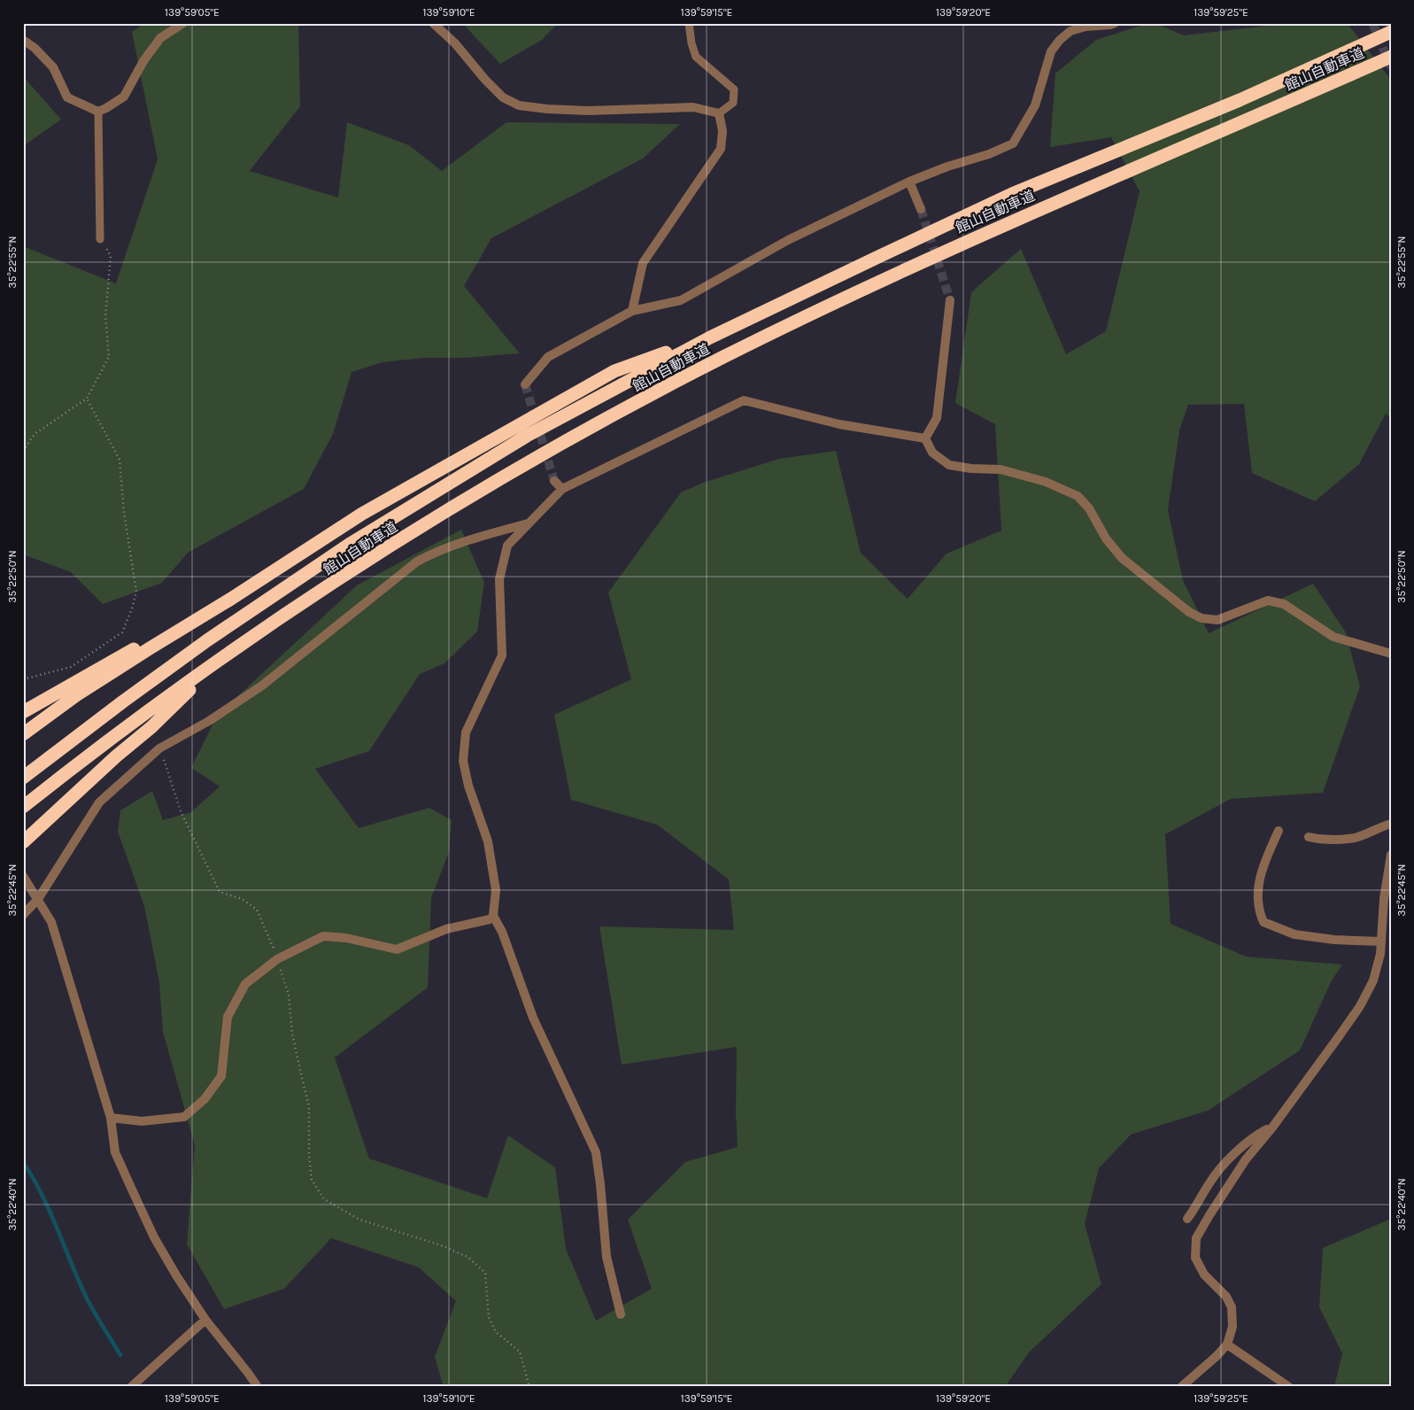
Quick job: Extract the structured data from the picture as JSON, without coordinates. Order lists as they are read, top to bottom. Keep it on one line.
{"streets":{"highway":["館山自動車道"]},"coordinates":["139°59'05\"E","139°59'10\"E","139°59'15\"E","139°59'20\"E","139°59'25\"E","35°22'55\"N","35°22'50\"N","35°22'45\"N","35°22'40\"N"]}
